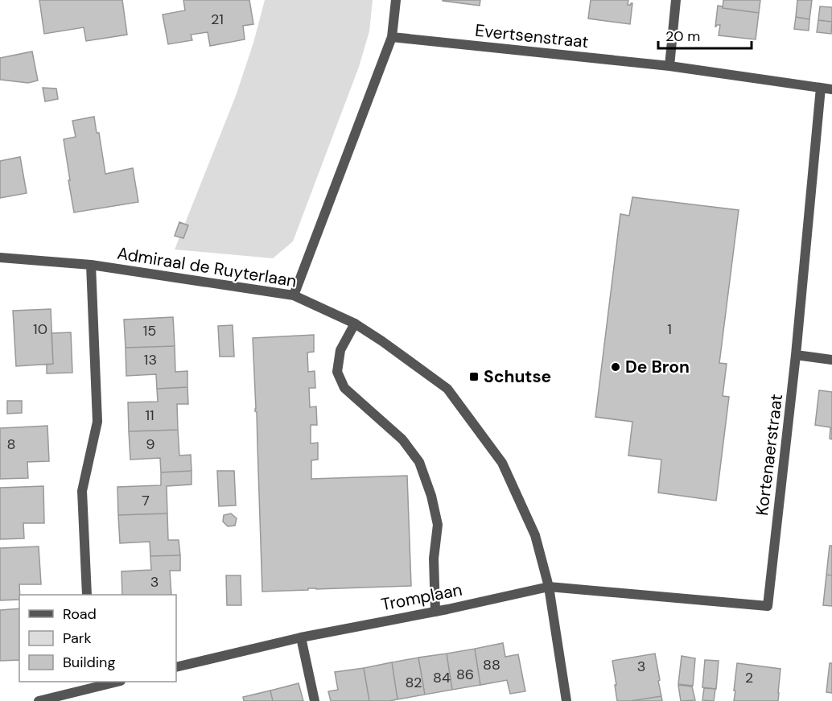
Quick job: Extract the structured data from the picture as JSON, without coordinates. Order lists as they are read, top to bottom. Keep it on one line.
{"streets":{"street":["Evertsenstraat","Admiraal de Ruyterlaan","Kortenaerstraat","Tromplaan"]},"crossings":[["Evertsenstraat","Kortenaerstraat"],["Admiraal de Ruyterlaan","Kortenaerstraat"],["Admiraal de Ruyterlaan","Tromplaan"],["Kortenaerstraat","Tromplaan"]],"places":{"other":["De Bron"],"transit":["Schutse"]},"house_numbers":["21","10","1","15","13","11","8","9","7","3","88","3","86","84","2","82"],"legend":["Road","Park","Building"],"scale_bar":"20 m"}
